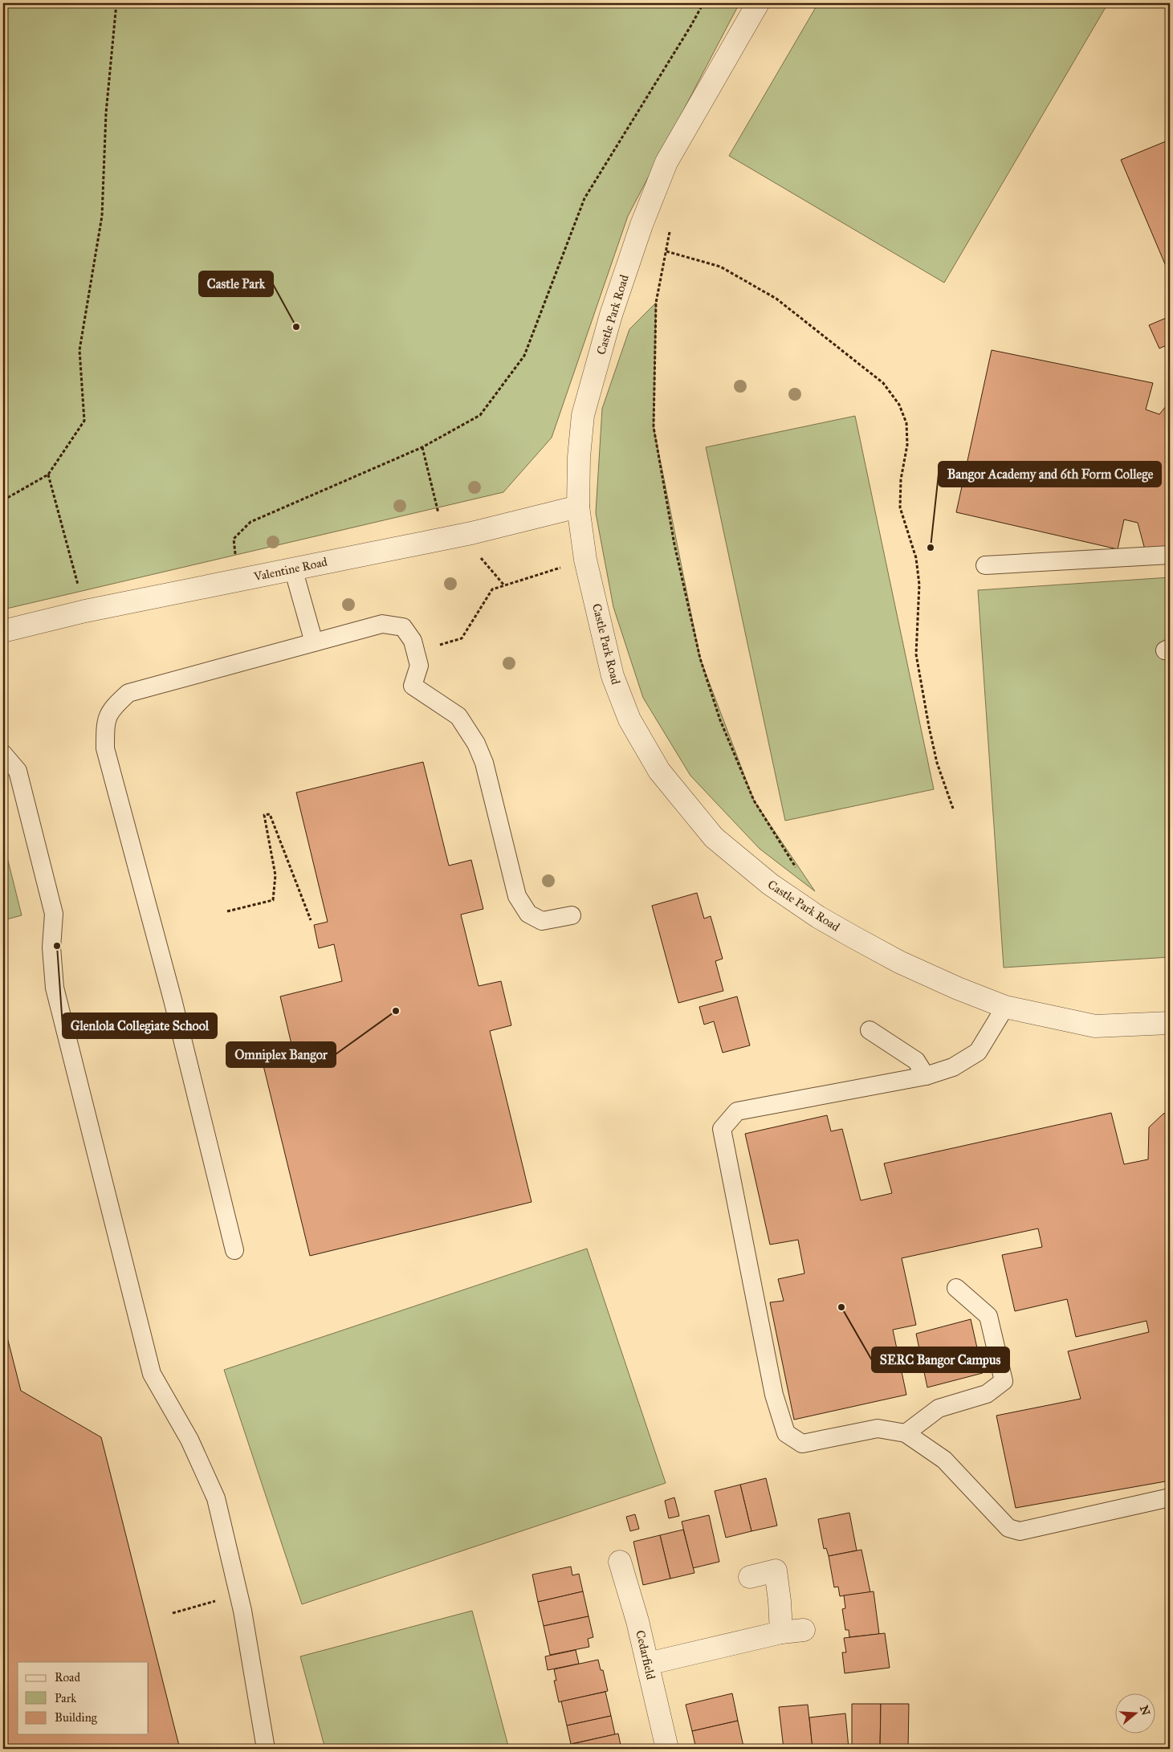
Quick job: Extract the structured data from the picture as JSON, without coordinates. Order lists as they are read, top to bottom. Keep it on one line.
{"streets":{"street":["Castle Park Road","Valentine Road","Cedarfield"]},"crossings":[["Castle Park Road","Valentine Road"]],"places":["Castle Park","Bangor Academy and 6th Form College","Glenlola Collegiate School","Omniplex Bangor","SERC Bangor Campus"],"legend":["Road","Park","Building"],"north":"right"}
